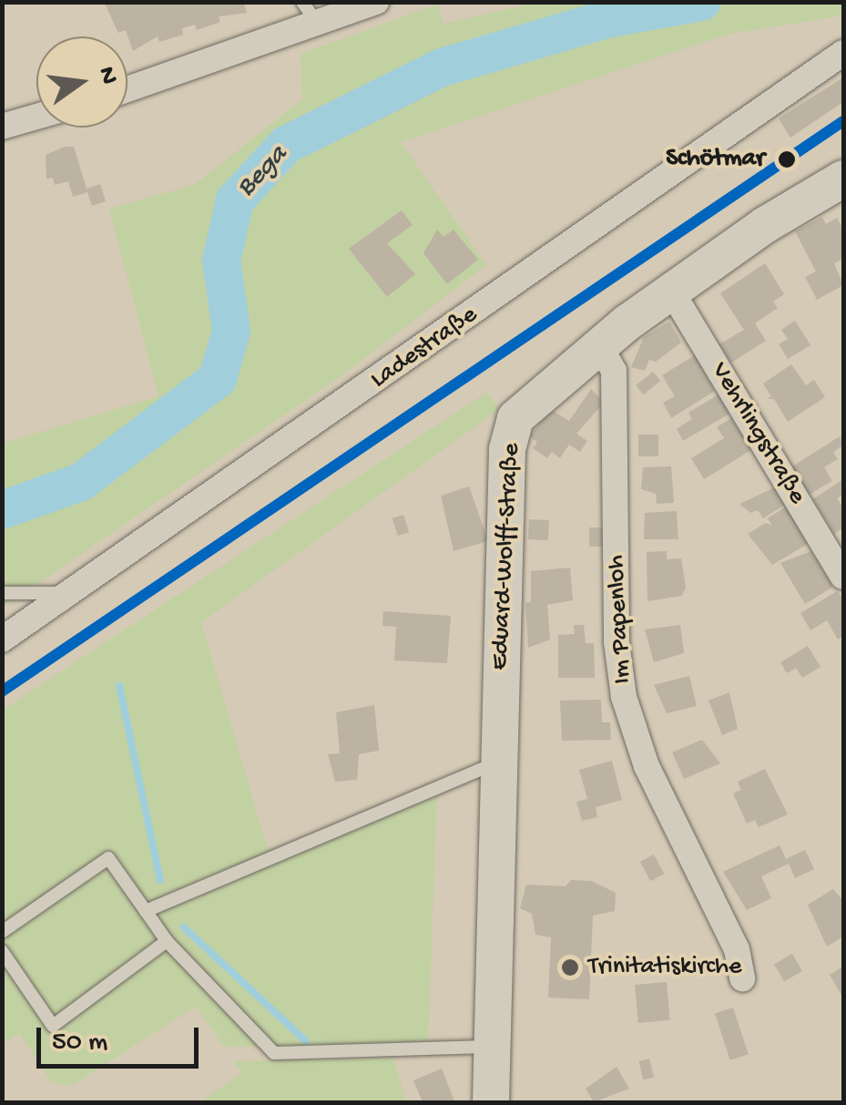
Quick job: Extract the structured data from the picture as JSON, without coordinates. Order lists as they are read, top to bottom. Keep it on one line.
{"streets":{"street":["Ladestraße","Vehrlingstraße","Eduard-Wolff-Straße","Im Papenloh"]},"crossings":[["Vehrlingstraße","Eduard-Wolff-Straße"],["Eduard-Wolff-Straße","Im Papenloh"]],"water":["Bega"],"places":["Schötmar","Trinitatiskirche"],"scale_bar":"50 m","north":"right"}
